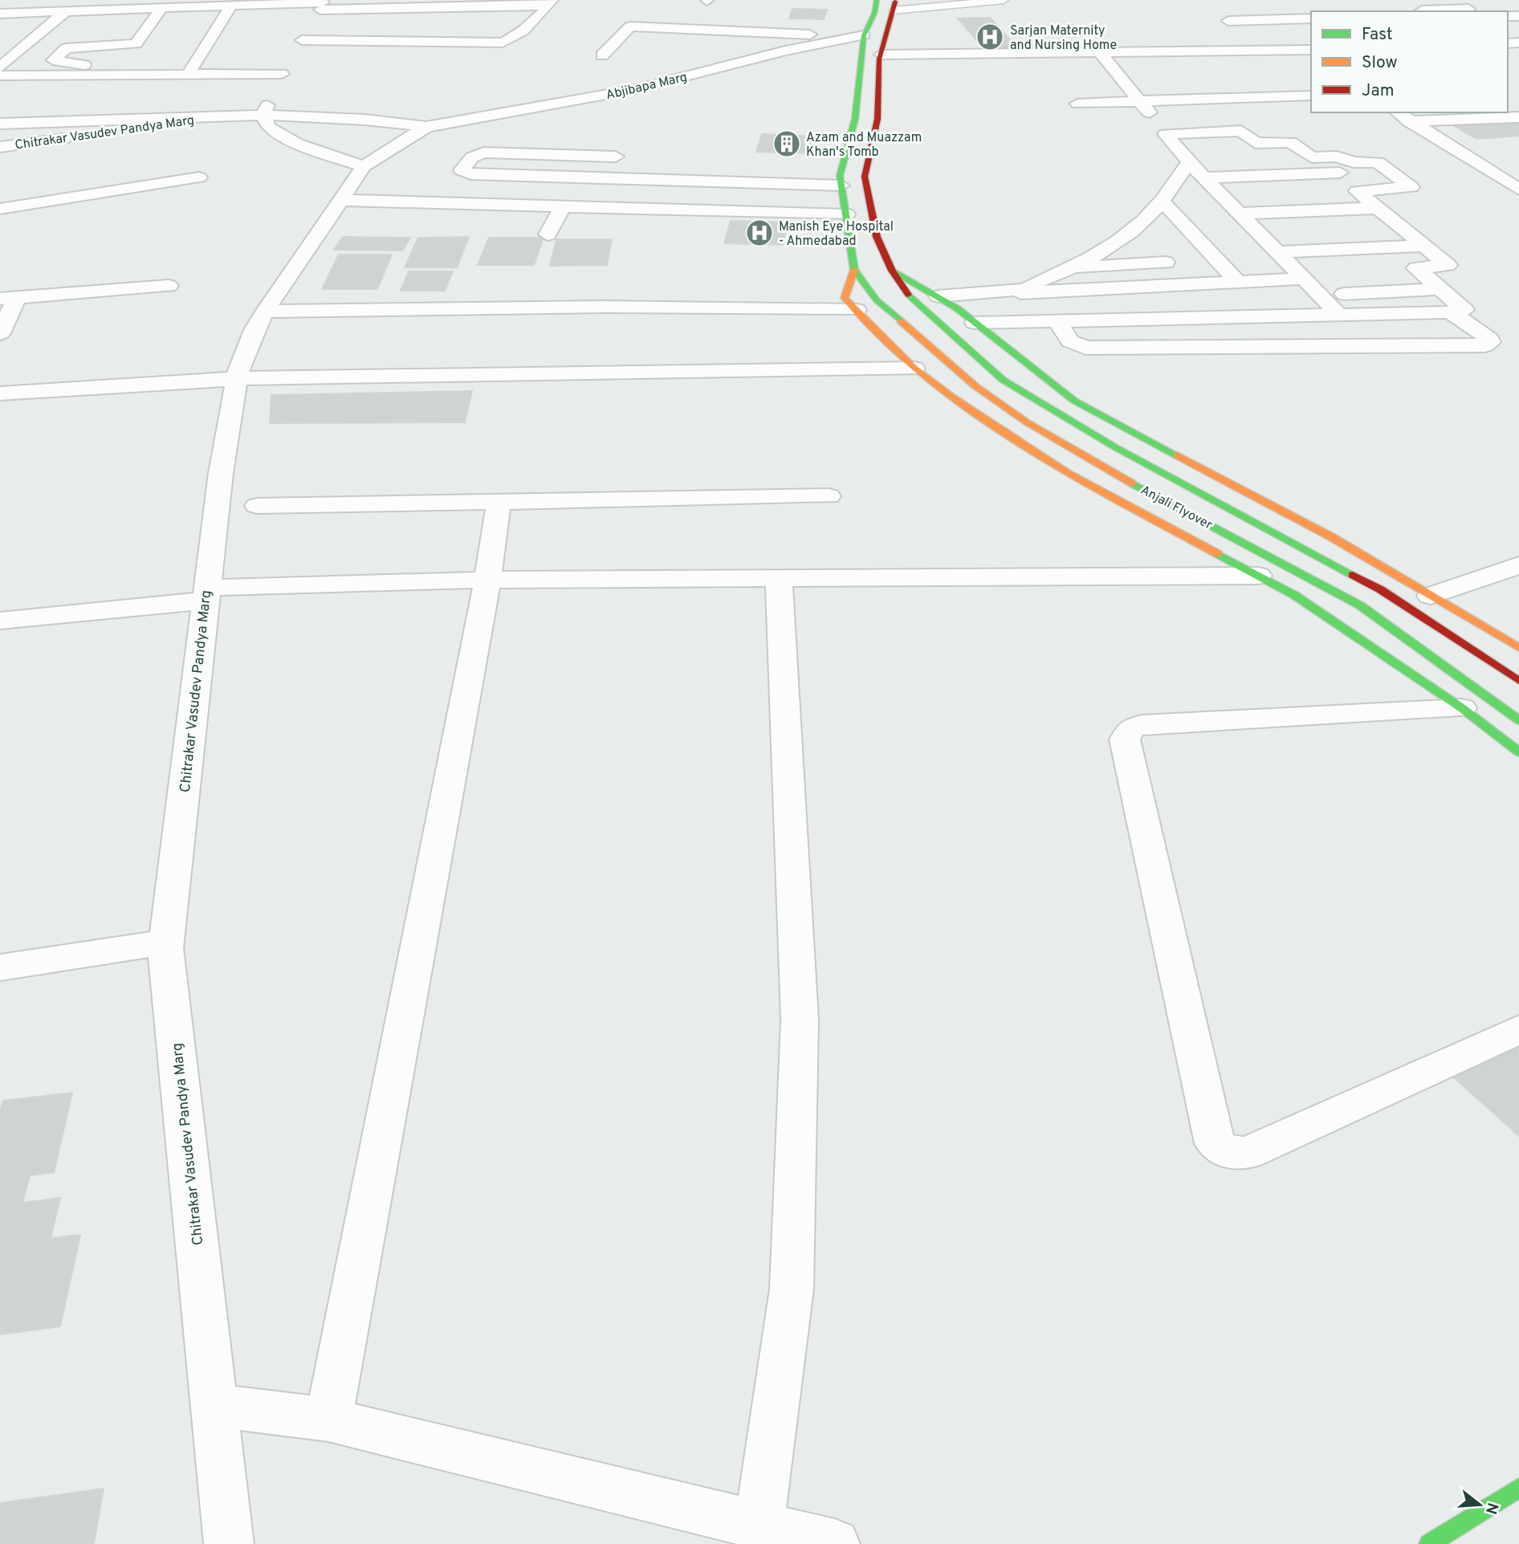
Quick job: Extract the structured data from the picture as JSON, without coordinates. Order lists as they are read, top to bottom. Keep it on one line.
{"streets":{"main road":["Anjali Flyover"],"street":["Abjibapa Marg","Chitrakar Vasudev Pandya Marg"]},"crossings":[["Abjibapa Marg","Chitrakar Vasudev Pandya Marg"]],"places":{"hospital":["Sarjan Maternity and Nursing Home","Manish Eye Hospital - Ahmedabad"],"building":["Azam and Muazzam Khan's Tomb"]},"legend":["Fast","Slow","Jam"],"north":"right"}
